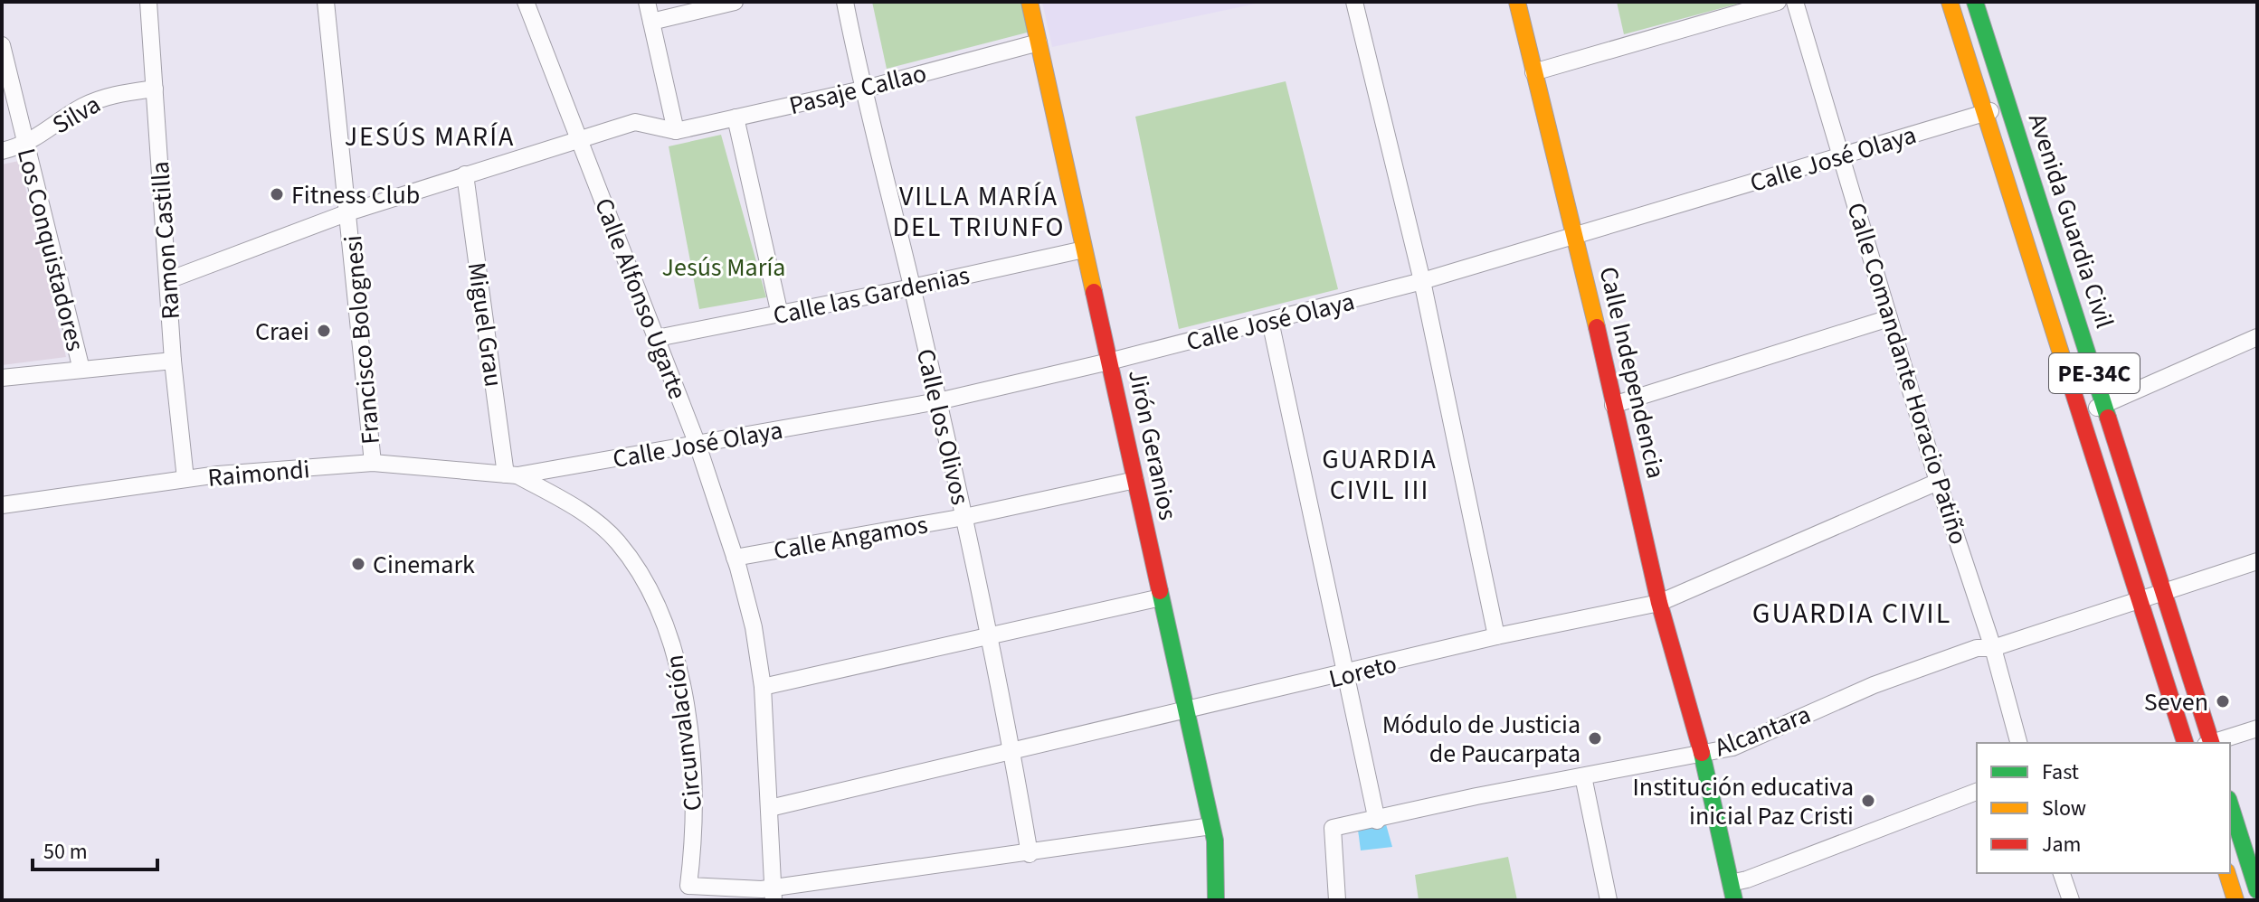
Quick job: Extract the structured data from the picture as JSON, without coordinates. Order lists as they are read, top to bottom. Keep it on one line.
{"streets":{"street":["Pasaje Callao","Silva","Calle José Olaya","Avenida Guardia Civil","Ramon Castilla","Los Conquistadores","Calle las Gardenias","Calle Alfonso Ugarte","Miguel Grau","Francisco Bolognesi","Calle Independencia","Calle Comandante Horacio Patiño","PE-34C","Calle los Olivos","Jirón Geranios","Raimondi","Calle Angamos","Loreto","Alcantara","Circunvalación"]},"crossings":[["Pasaje Callao","Calle los Olivos"],["Pasaje Callao","Jirón Geranios"],["Silva","Ramon Castilla"],["Silva","Los Conquistadores"],["Calle José Olaya","Avenida Guardia Civil"],["Calle José Olaya","Calle Alfonso Ugarte"],["Calle José Olaya","Miguel Grau"],["Calle José Olaya","Calle Independencia"],["Calle José Olaya","Calle Comandante Horacio Patiño"],["Calle José Olaya","Calle los Olivos"],["Calle José Olaya","Jirón Geranios"],["Calle José Olaya","Raimondi"],["Calle José Olaya","Circunvalación"],["Avenida Guardia Civil","Alcantara"],["Ramon Castilla","Raimondi"],["Calle las Gardenias","Calle Alfonso Ugarte"],["Calle las Gardenias","Calle los Olivos"],["Calle las Gardenias","Jirón Geranios"],["Calle Alfonso Ugarte","Calle Angamos"],["Calle Alfonso Ugarte","Loreto"],["Calle Alfonso Ugarte","Circunvalación"],["Miguel Grau","Raimondi"],["Miguel Grau","Circunvalación"],["Francisco Bolognesi","Raimondi"],["Calle Independencia","Loreto"],["Calle Independencia","Alcantara"],["Calle Comandante Horacio Patiño","Loreto"],["Calle Comandante Horacio Patiño","Alcantara"],["Calle los Olivos","Calle Angamos"],["Calle los Olivos","Loreto"],["Jirón Geranios","Calle Angamos"],["Jirón Geranios","Loreto"],["Raimondi","Circunvalación"]],"districts":["JESÚS MARÍA","VILLA MARÍA DEL TRIUNFO","GUARDIA CIVIL III","GUARDIA CIVIL"],"parks":["Jesús María"],"places":["Fitness Club","Craei","Cinemark","Seven","Módulo de Justicia de Paucarpata","Institución educativa inicial Paz Cristi"],"legend":["Fast","Slow","Jam"],"scale_bar":"50 m"}
